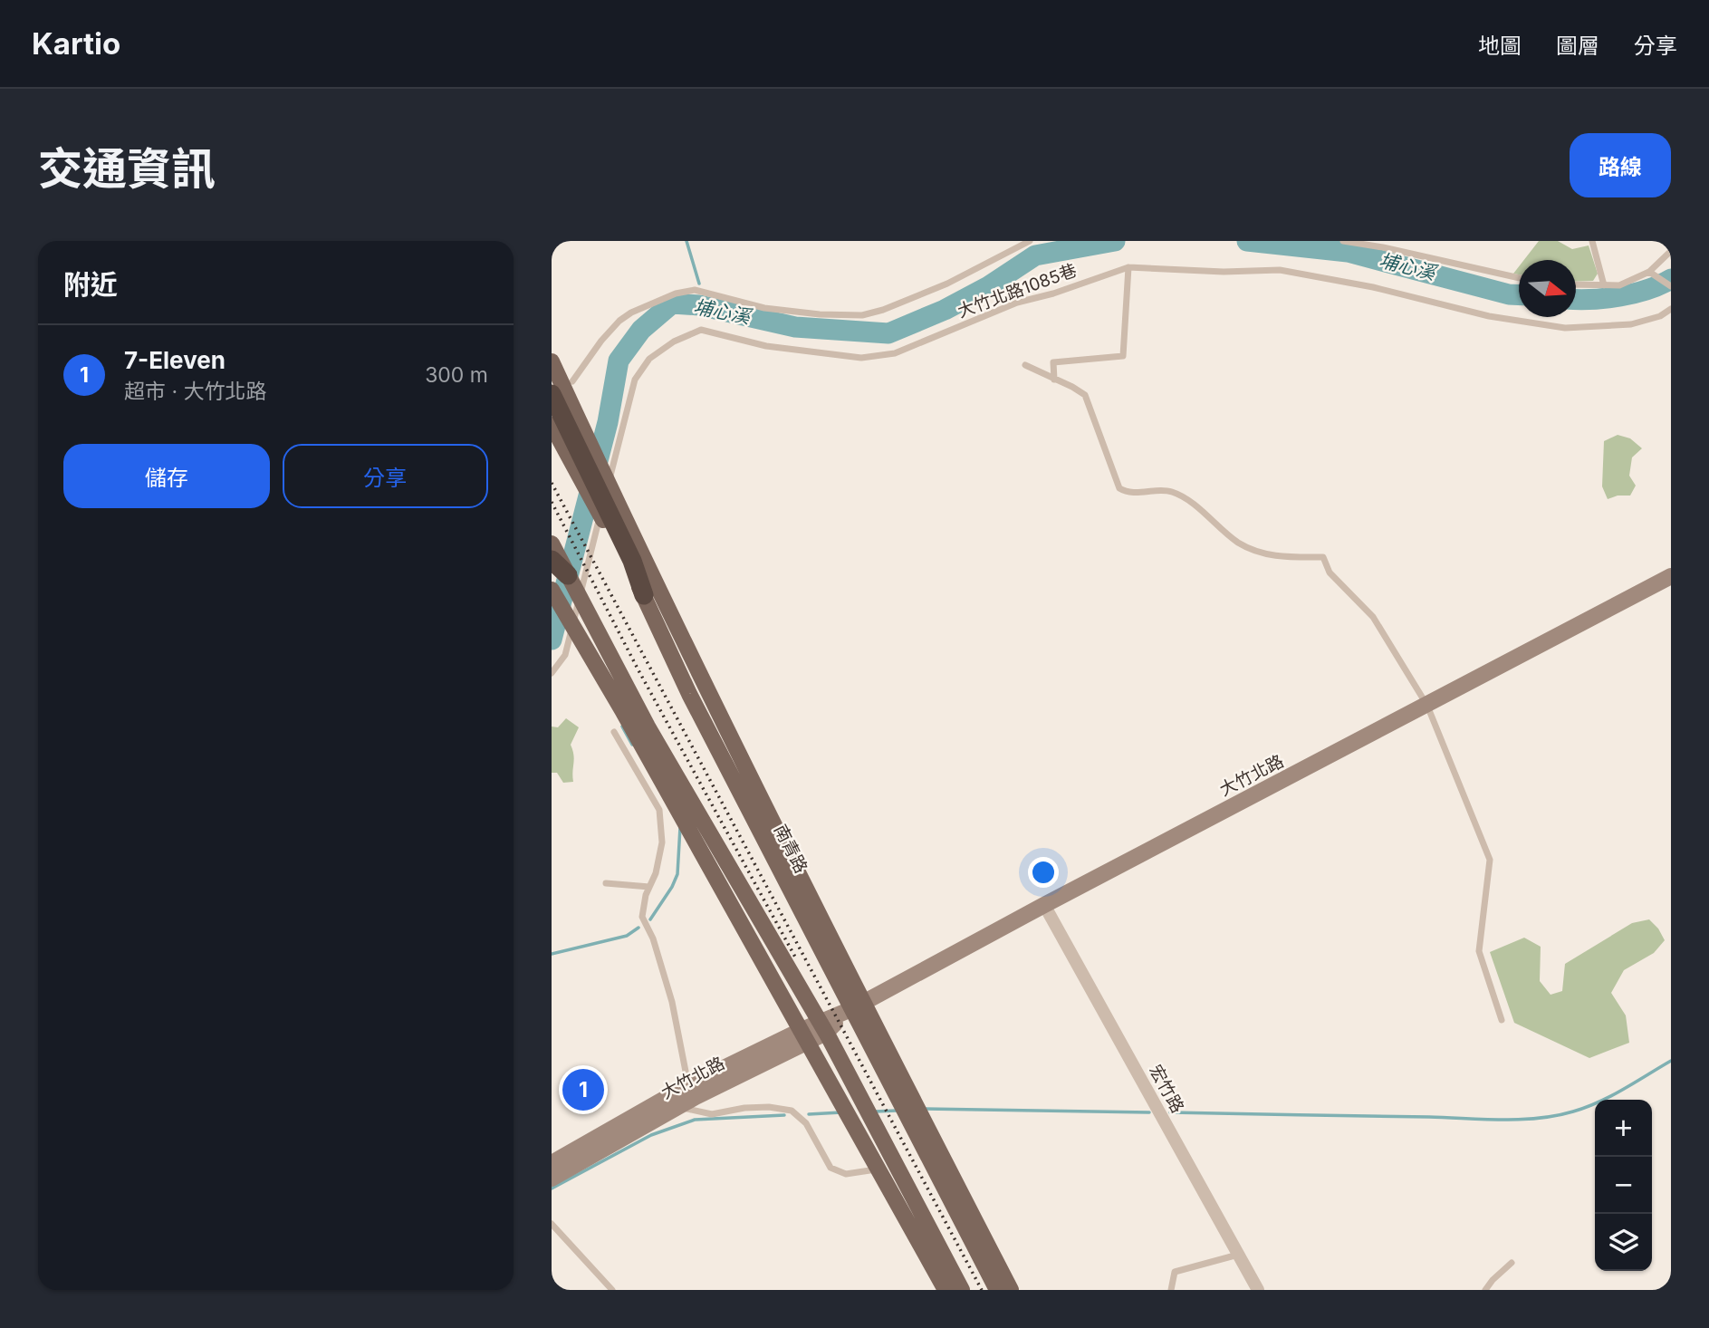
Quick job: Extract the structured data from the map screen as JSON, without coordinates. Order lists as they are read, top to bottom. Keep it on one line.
{"streets":{"main road":["南青路"],"street":["大竹北路","宏竹路"],"lane":["大竹北路1085巷"]},"crossings":[["大竹北路","南青路"],["大竹北路","宏竹路"]],"water":["埔心溪"],"north":"right","page":{"header":"Kartio","nav":["地圖","圖層","分享"],"title":"交通資訊","buttons":["路線",["儲存","分享"]],"heading":"附近","list":[{"mark":"1","name":"7-Eleven","note":"超市 · 大竹北路","value":"300 m"}],"pins":"1","map_buttons":["+","−"]}}
